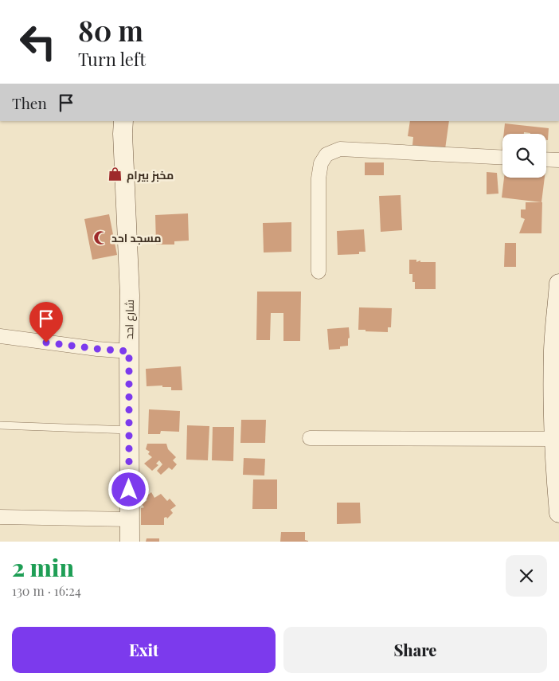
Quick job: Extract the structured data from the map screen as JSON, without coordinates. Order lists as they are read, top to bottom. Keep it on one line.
{"streets":{"street":["شارع احد"]},"places":{"shop":["مخبز بيرام"],"mosque":["مسجد احد"]},"page":{"turn":["80 m","Turn left"],"then":"Then","heading":["2 min","130 m · 16:24"],"buttons":["Exit","Share"]}}
